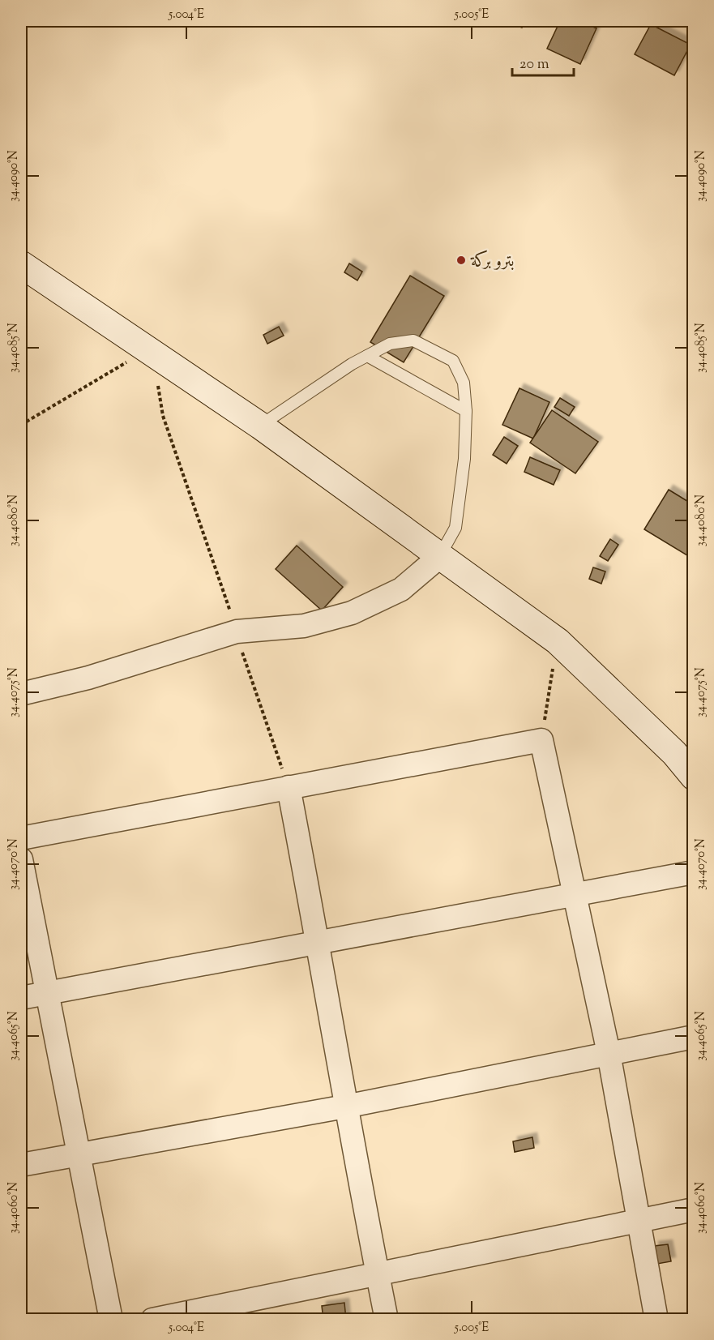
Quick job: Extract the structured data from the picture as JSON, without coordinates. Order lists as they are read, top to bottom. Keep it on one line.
{"places":["بترو بركة"],"scale_bar":"20 m","coordinates":["5.004°E","5.005°E","34.4090°N","34.4085°N","34.4080°N","34.4075°N","34.4070°N","34.4065°N","34.4060°N"]}
